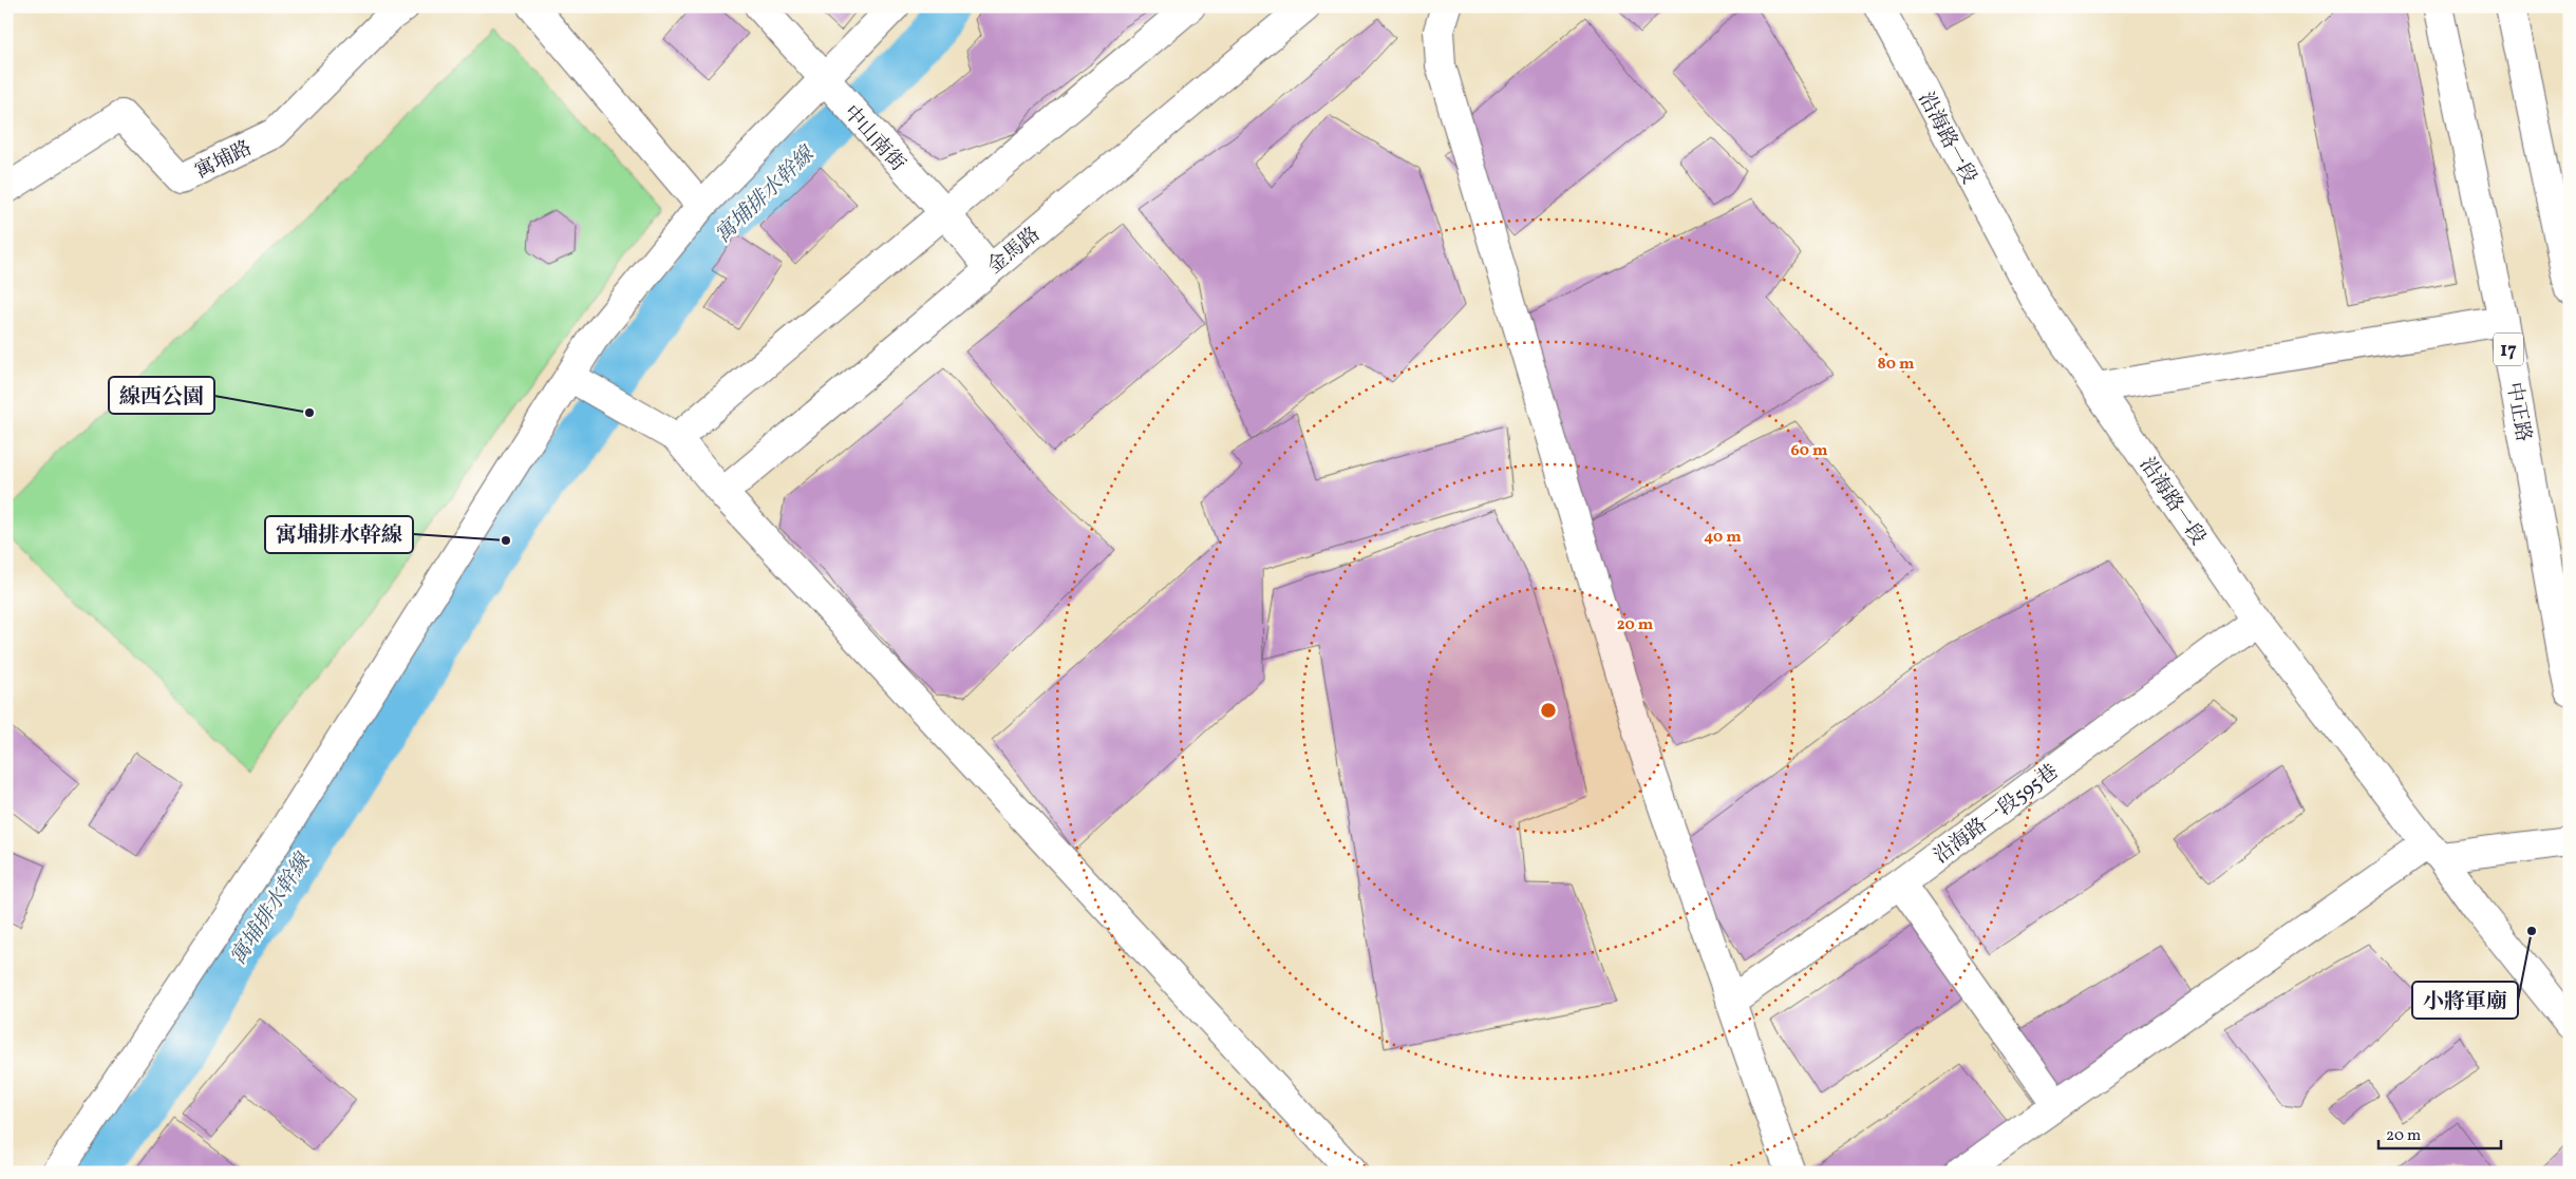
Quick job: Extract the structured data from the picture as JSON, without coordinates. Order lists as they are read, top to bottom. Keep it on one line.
{"streets":{"street":["中山南街","沿海路一段","寓埔路","金馬路","17","中正路","沿海路一段595巷"]},"crossings":[["中山南街","金馬路"],["沿海路一段","沿海路一段595巷"]],"water":["寓埔排水幹線"],"places":["線西公園","寓埔排水幹線","小將軍廟"],"scale_bar":"20 m","rings":["80 m","60 m","40 m","20 m"]}
